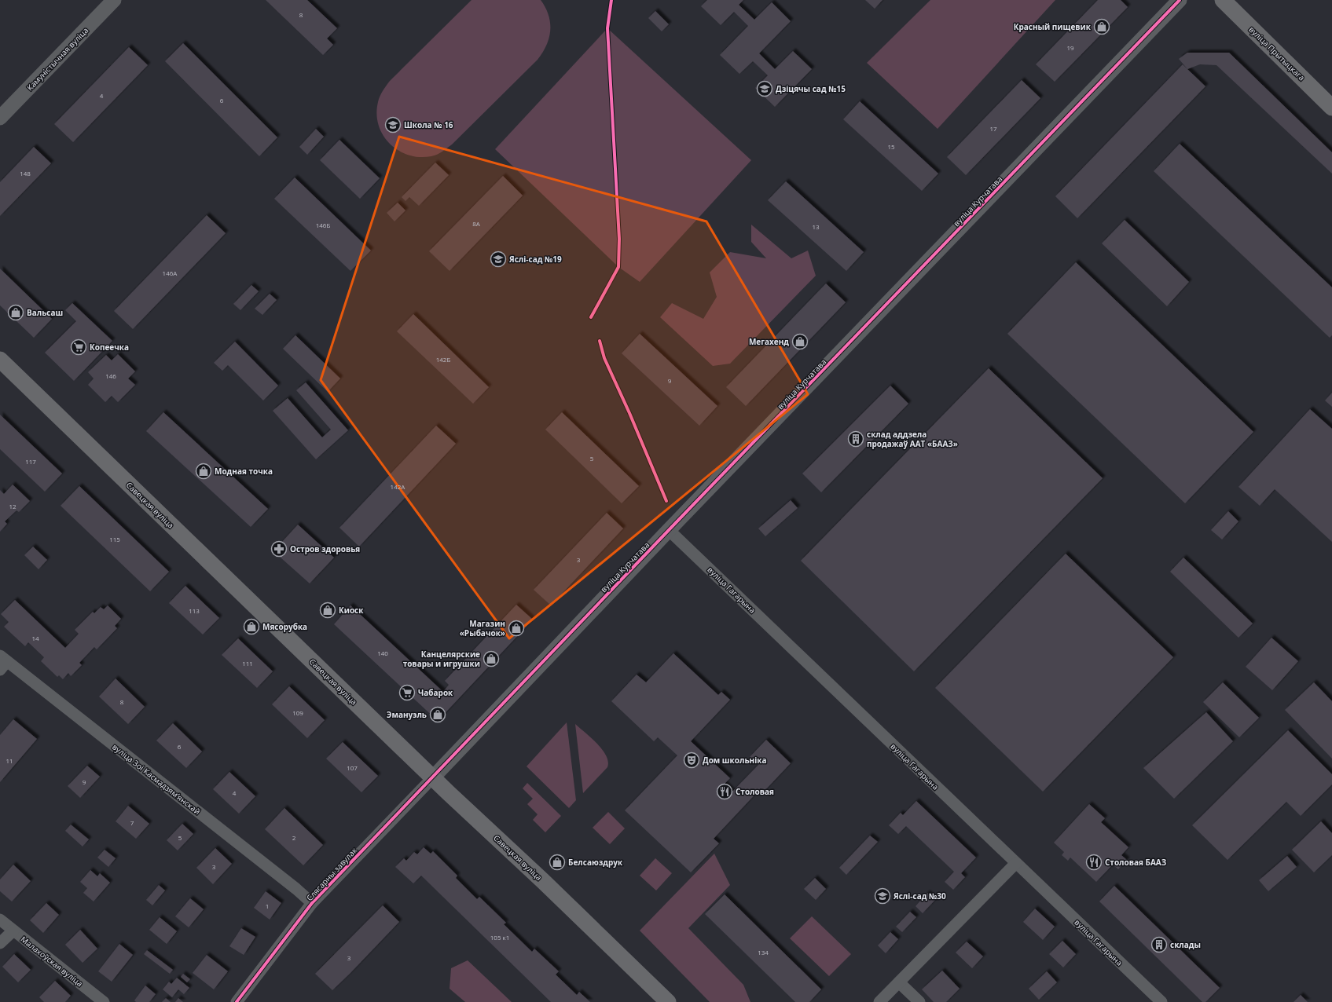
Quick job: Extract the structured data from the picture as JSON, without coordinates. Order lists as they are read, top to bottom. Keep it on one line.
{"streets":{"main road":["вуліца Прытыцкага","Савецкая вуліца"],"street":["Камуністычная вуліца","вуліца Курчатава","вуліца Гагарына","вуліца Зоі Касмадзямʼянскай","Слясарны завулак","Малахоўская вуліца"]},"crossings":[["вуліца Курчатава","Савецкая вуліца"],["вуліца Курчатава","вуліца Гагарына"],["вуліца Курчатава","Слясарны завулак"],["Савецкая вуліца","Слясарны завулак"],["вуліца Зоі Касмадзямʼянскай","Слясарны завулак"]],"places":{"shop":["Красный пищевик","Вальсаш","Мегахенд","Модная точка","Киоск","Мясорубка","Магазин «Рыбачок»","Канцелярские товары и игрушки","Эмануэль","Белсаюздрук"],"school or university":["Дзіцячы сад №15","Школа № 16","Яслі-сад №19","Яслі-сад №30"],"supermarket":["Копеечка","Чабарок"],"building":["склад аддзела продажаў ААТ «БААЗ»","склады"],"pharmacy":["Остров здоровья"],"theatre":["Дом школьніка"],"restaurant":["Столовая","Столовая БААЗ"]},"house_numbers":["8","19","4","6","17","15","148","8А","146Б","13","146А","142Б","146","9","5","117","142А","12","115","3","113","14","140","111","8","109","6","11","107","9","4","7","5","2","3","1","105 к1","134","3"]}
